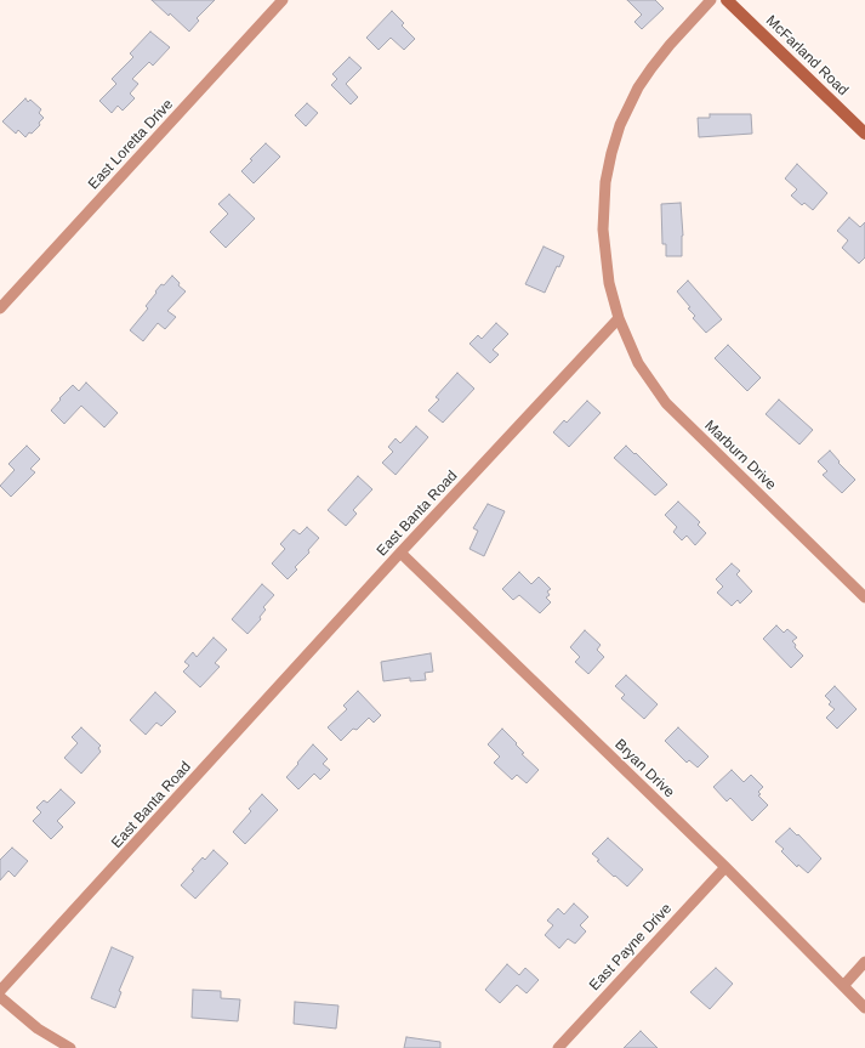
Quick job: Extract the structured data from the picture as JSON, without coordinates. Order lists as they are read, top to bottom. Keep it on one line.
{"streets":{"street":["McFarland Road","East Loretta Drive","Marburn Drive","East Banta Road","Bryan Drive","East Payne Drive"]},"crossings":[["Marburn Drive","East Banta Road"],["East Banta Road","Bryan Drive"],["Bryan Drive","East Payne Drive"]]}
